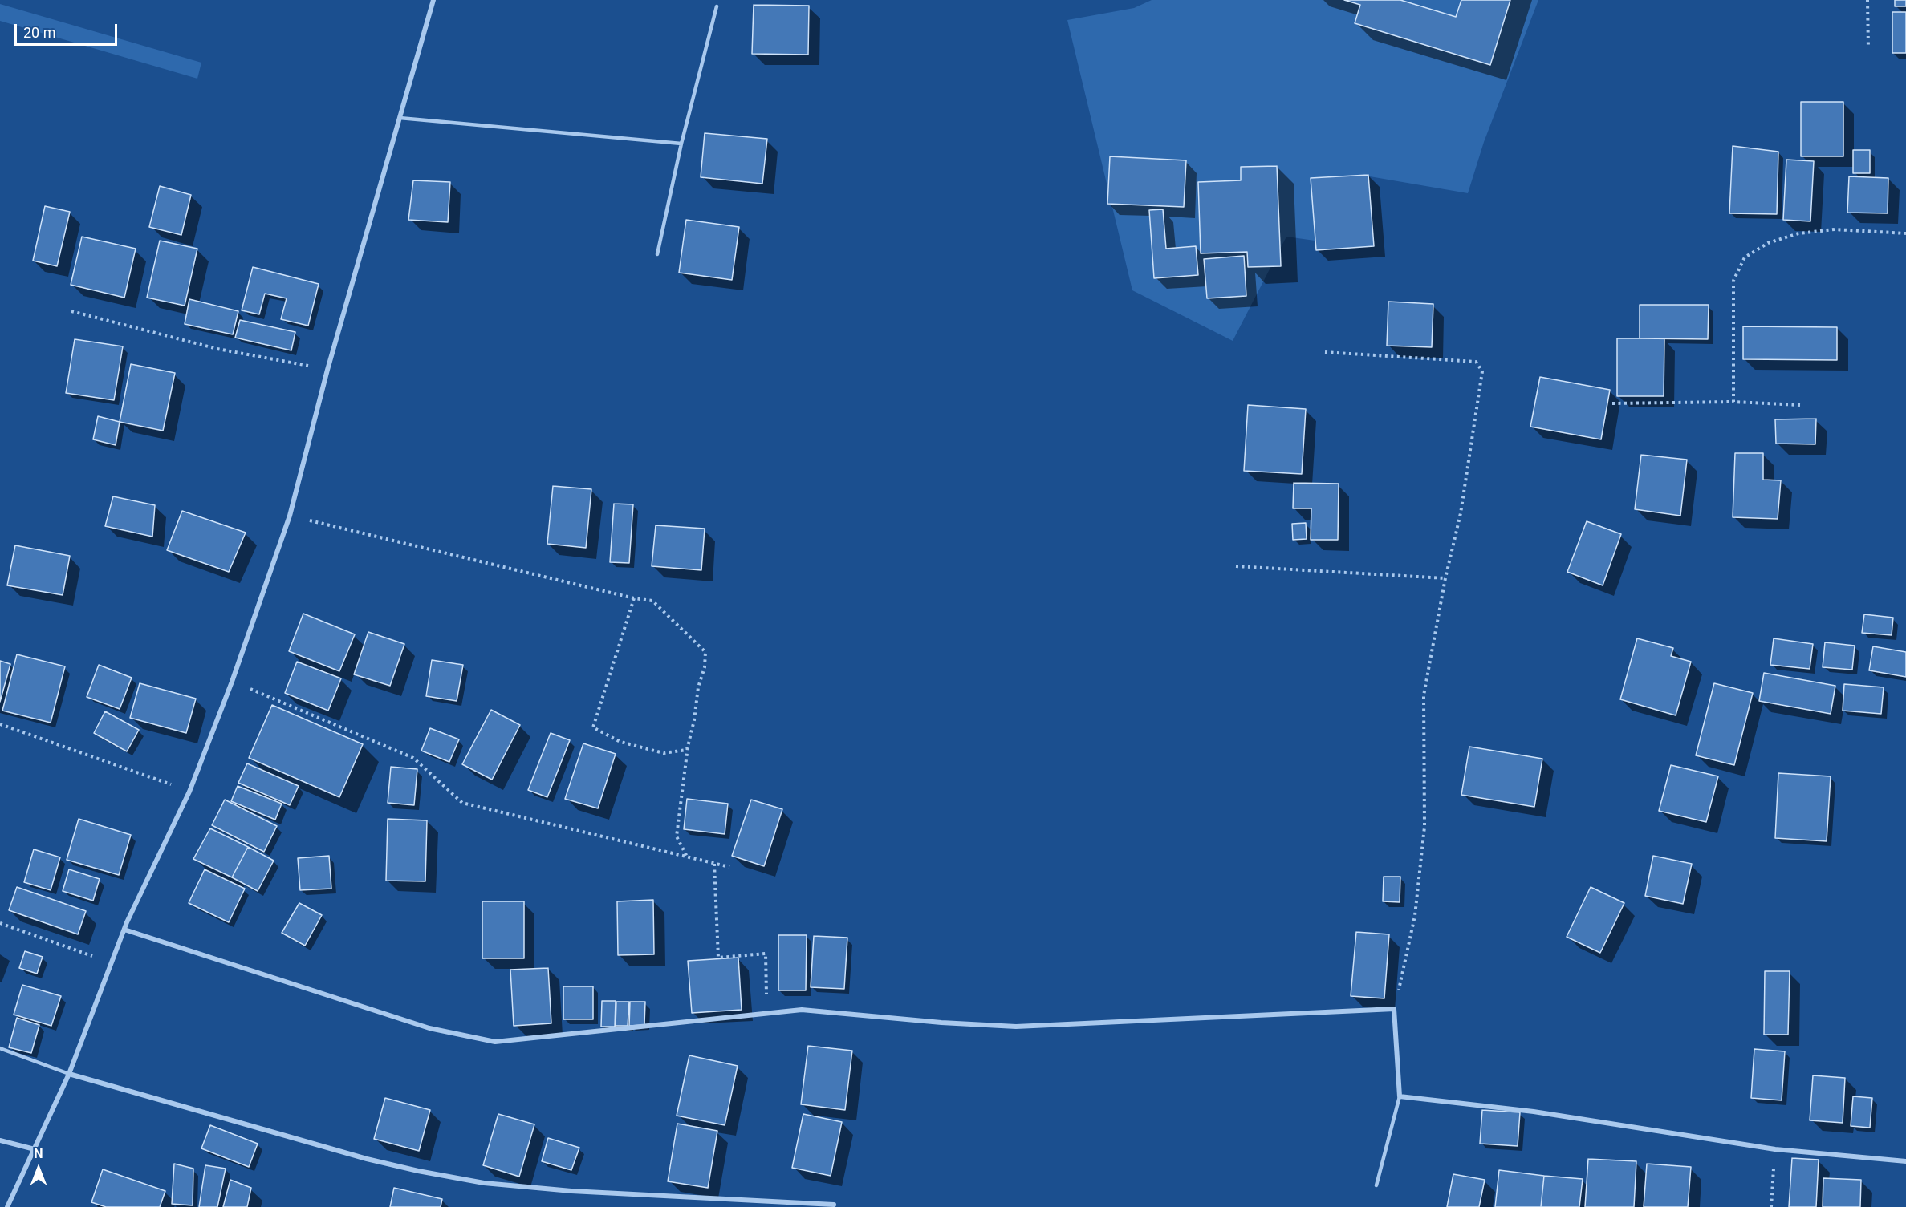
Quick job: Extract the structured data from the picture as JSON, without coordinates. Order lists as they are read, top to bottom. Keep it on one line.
{"scale_bar":"20 m","north":"top"}
